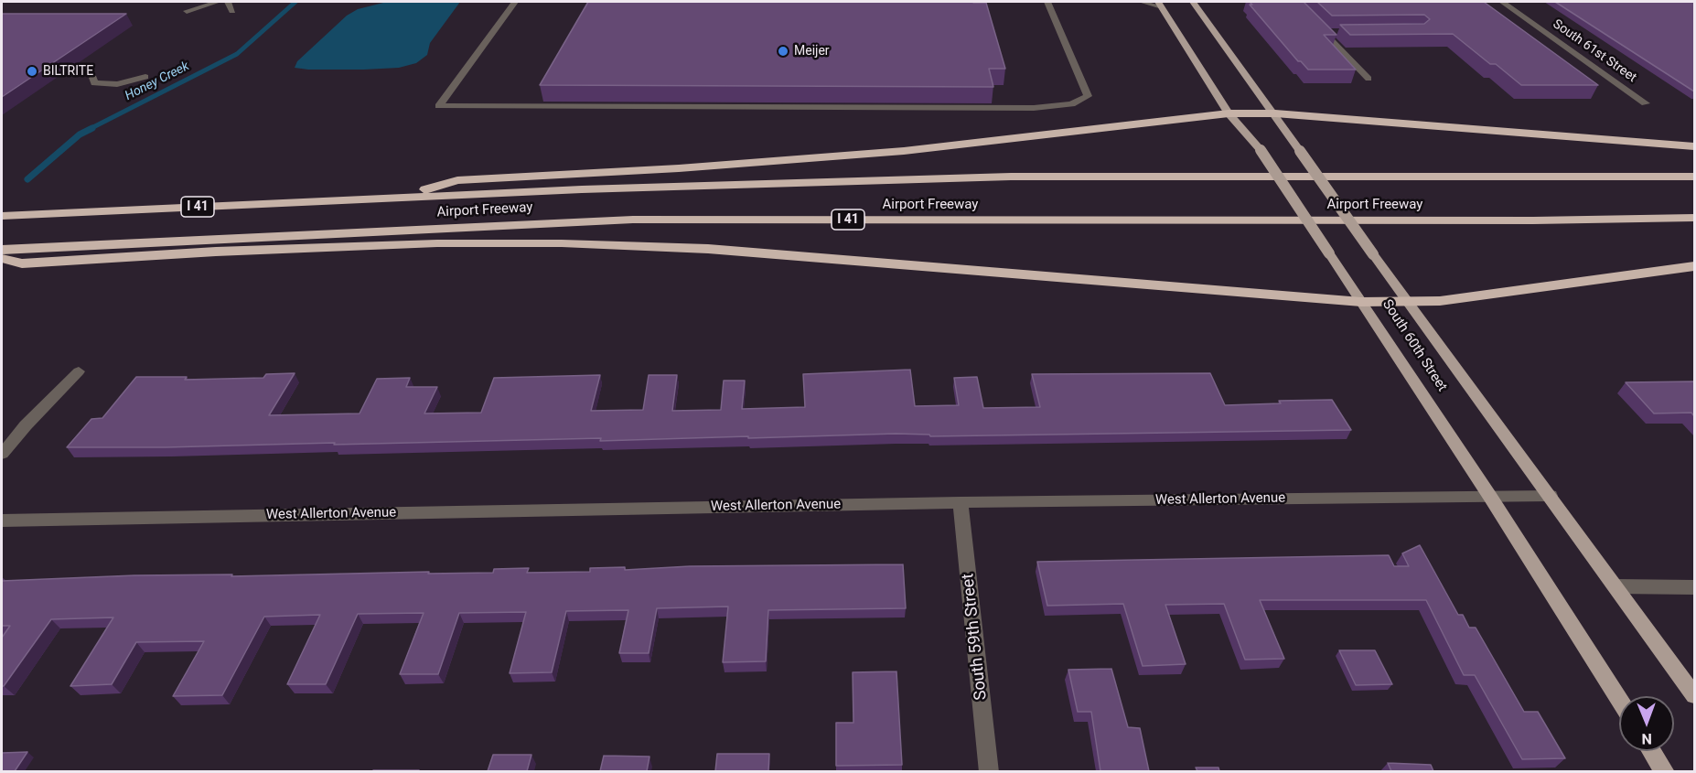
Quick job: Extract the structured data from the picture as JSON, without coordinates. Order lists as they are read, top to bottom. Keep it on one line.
{"streets":{"highway":["Airport Freeway","I 41"],"main road":["South 60th Street"],"street":["South 61st Street","West Allerton Avenue","South 59th Street"]},"crossings":[["South 60th Street","West Allerton Avenue"],["West Allerton Avenue","South 59th Street"]],"water":["Honey Creek"],"places":["Meijer","BILTRITE"],"north":"bottom"}
